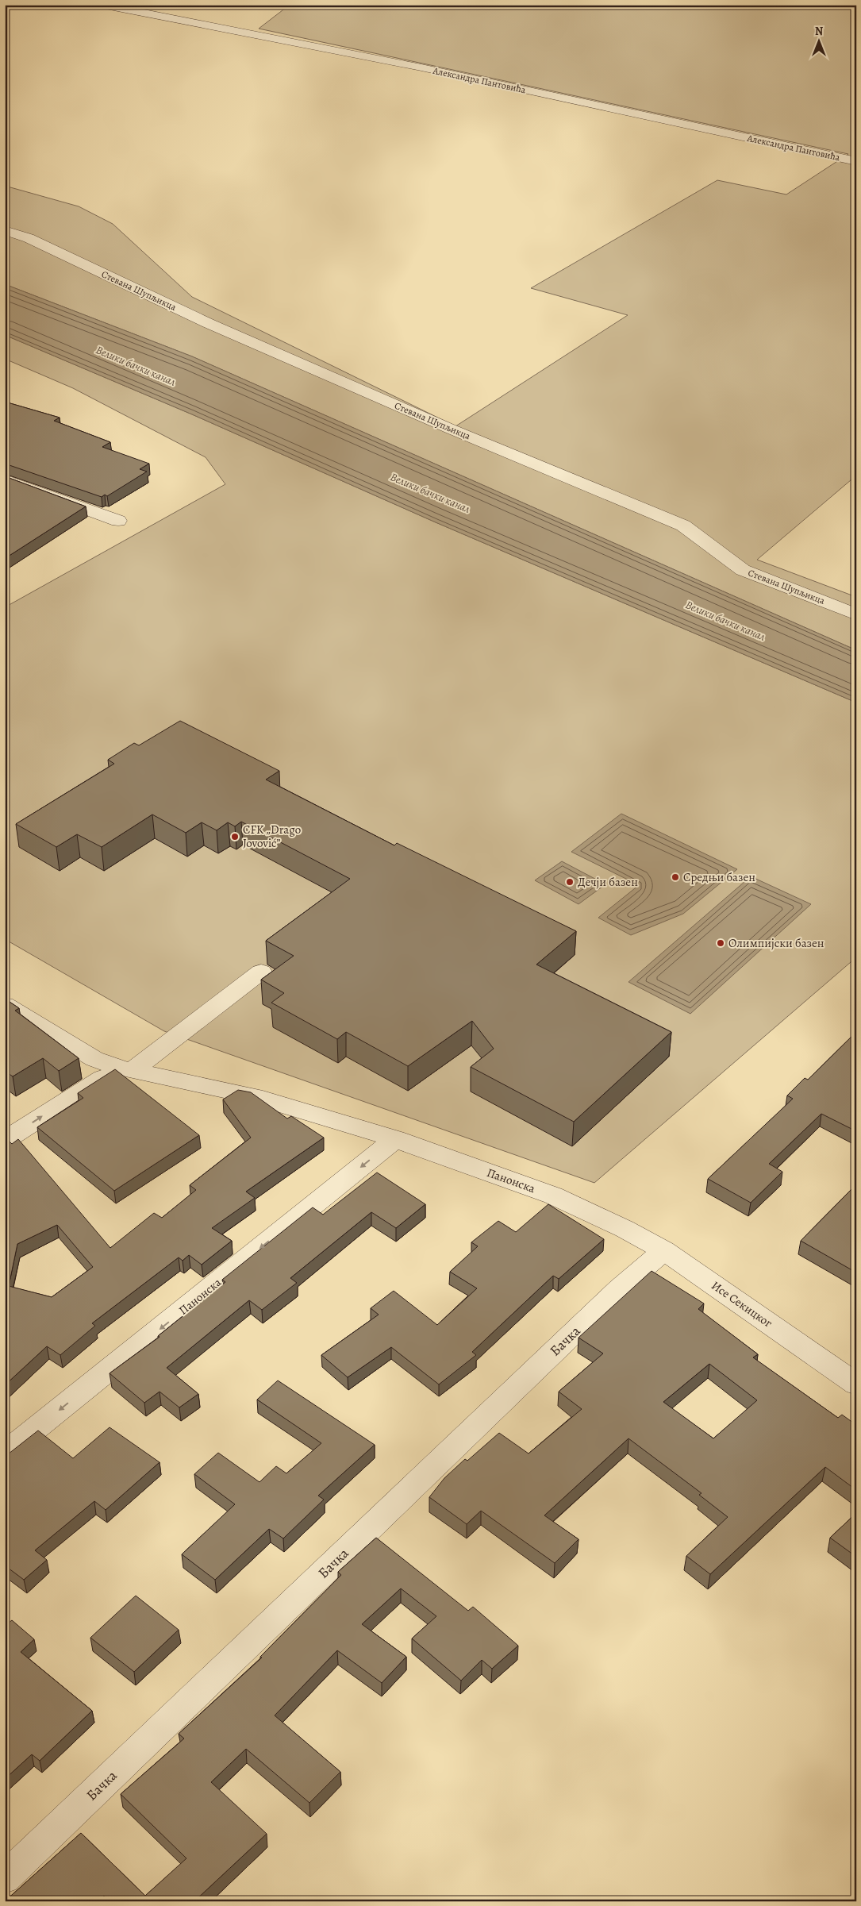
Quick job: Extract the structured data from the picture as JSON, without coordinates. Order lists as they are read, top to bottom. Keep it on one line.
{"streets":{"street":["Александра Пантовића","Стевана Шупљикца","Панонска","Исе Секицког","Бачка"]},"crossings":[["Панонска","Исе Секицког"],["Исе Секицког","Бачка"]],"one_way":["Панонска"],"water":["Велики бачки канал"],"places":["CFK „Drago Jovović”","Средњи базен","Дечји базен","Олимпијски базен"],"north":"top"}
